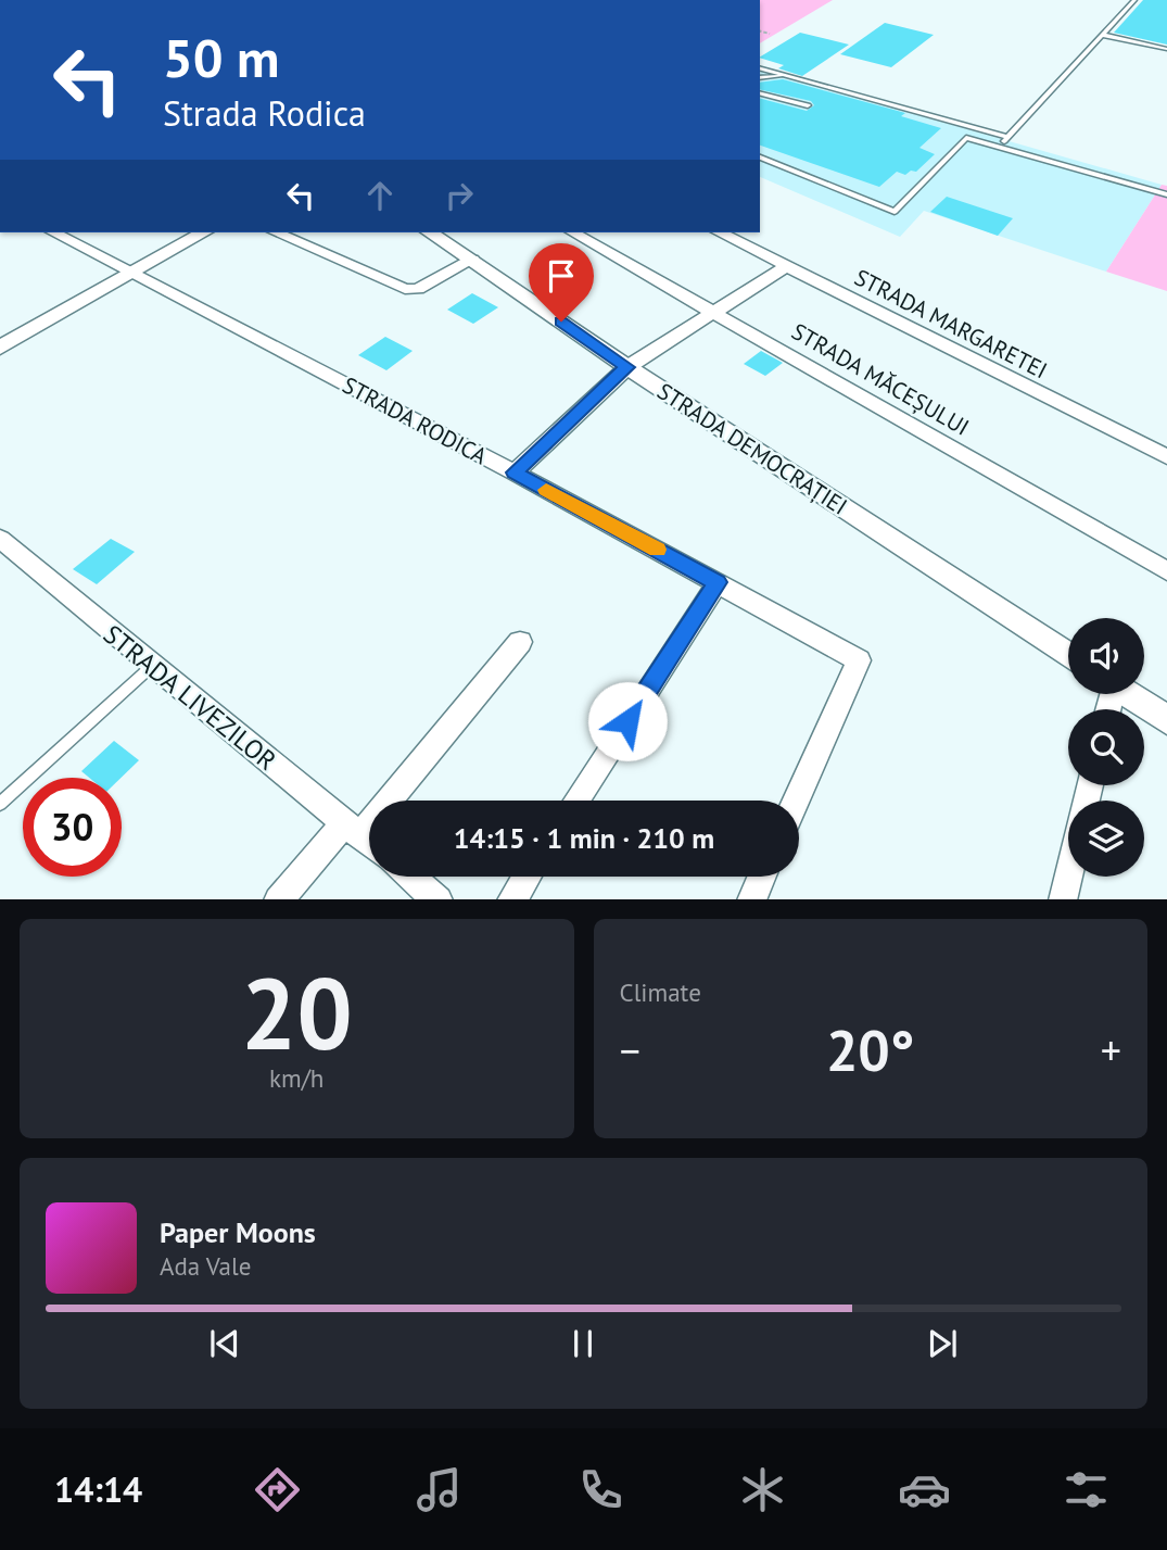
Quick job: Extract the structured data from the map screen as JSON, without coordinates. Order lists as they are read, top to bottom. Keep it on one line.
{"streets":{"street":["STRADA MARGARETEI","STRADA MĂCEȘULUI","STRADA RODICA","STRADA DEMOCRAȚIEI","STRADA LIVEZILOR"]},"page":{"turn":["50 m","Strada Rodica"],"limit":"30","trip":"14:15 · 1 min · 210 m","tile":[["20","km/h"],"Climate"],"heat":["−","20°","+"],"song":["Paper Moons","Ada Vale"],"tabs":"14:14"}}
